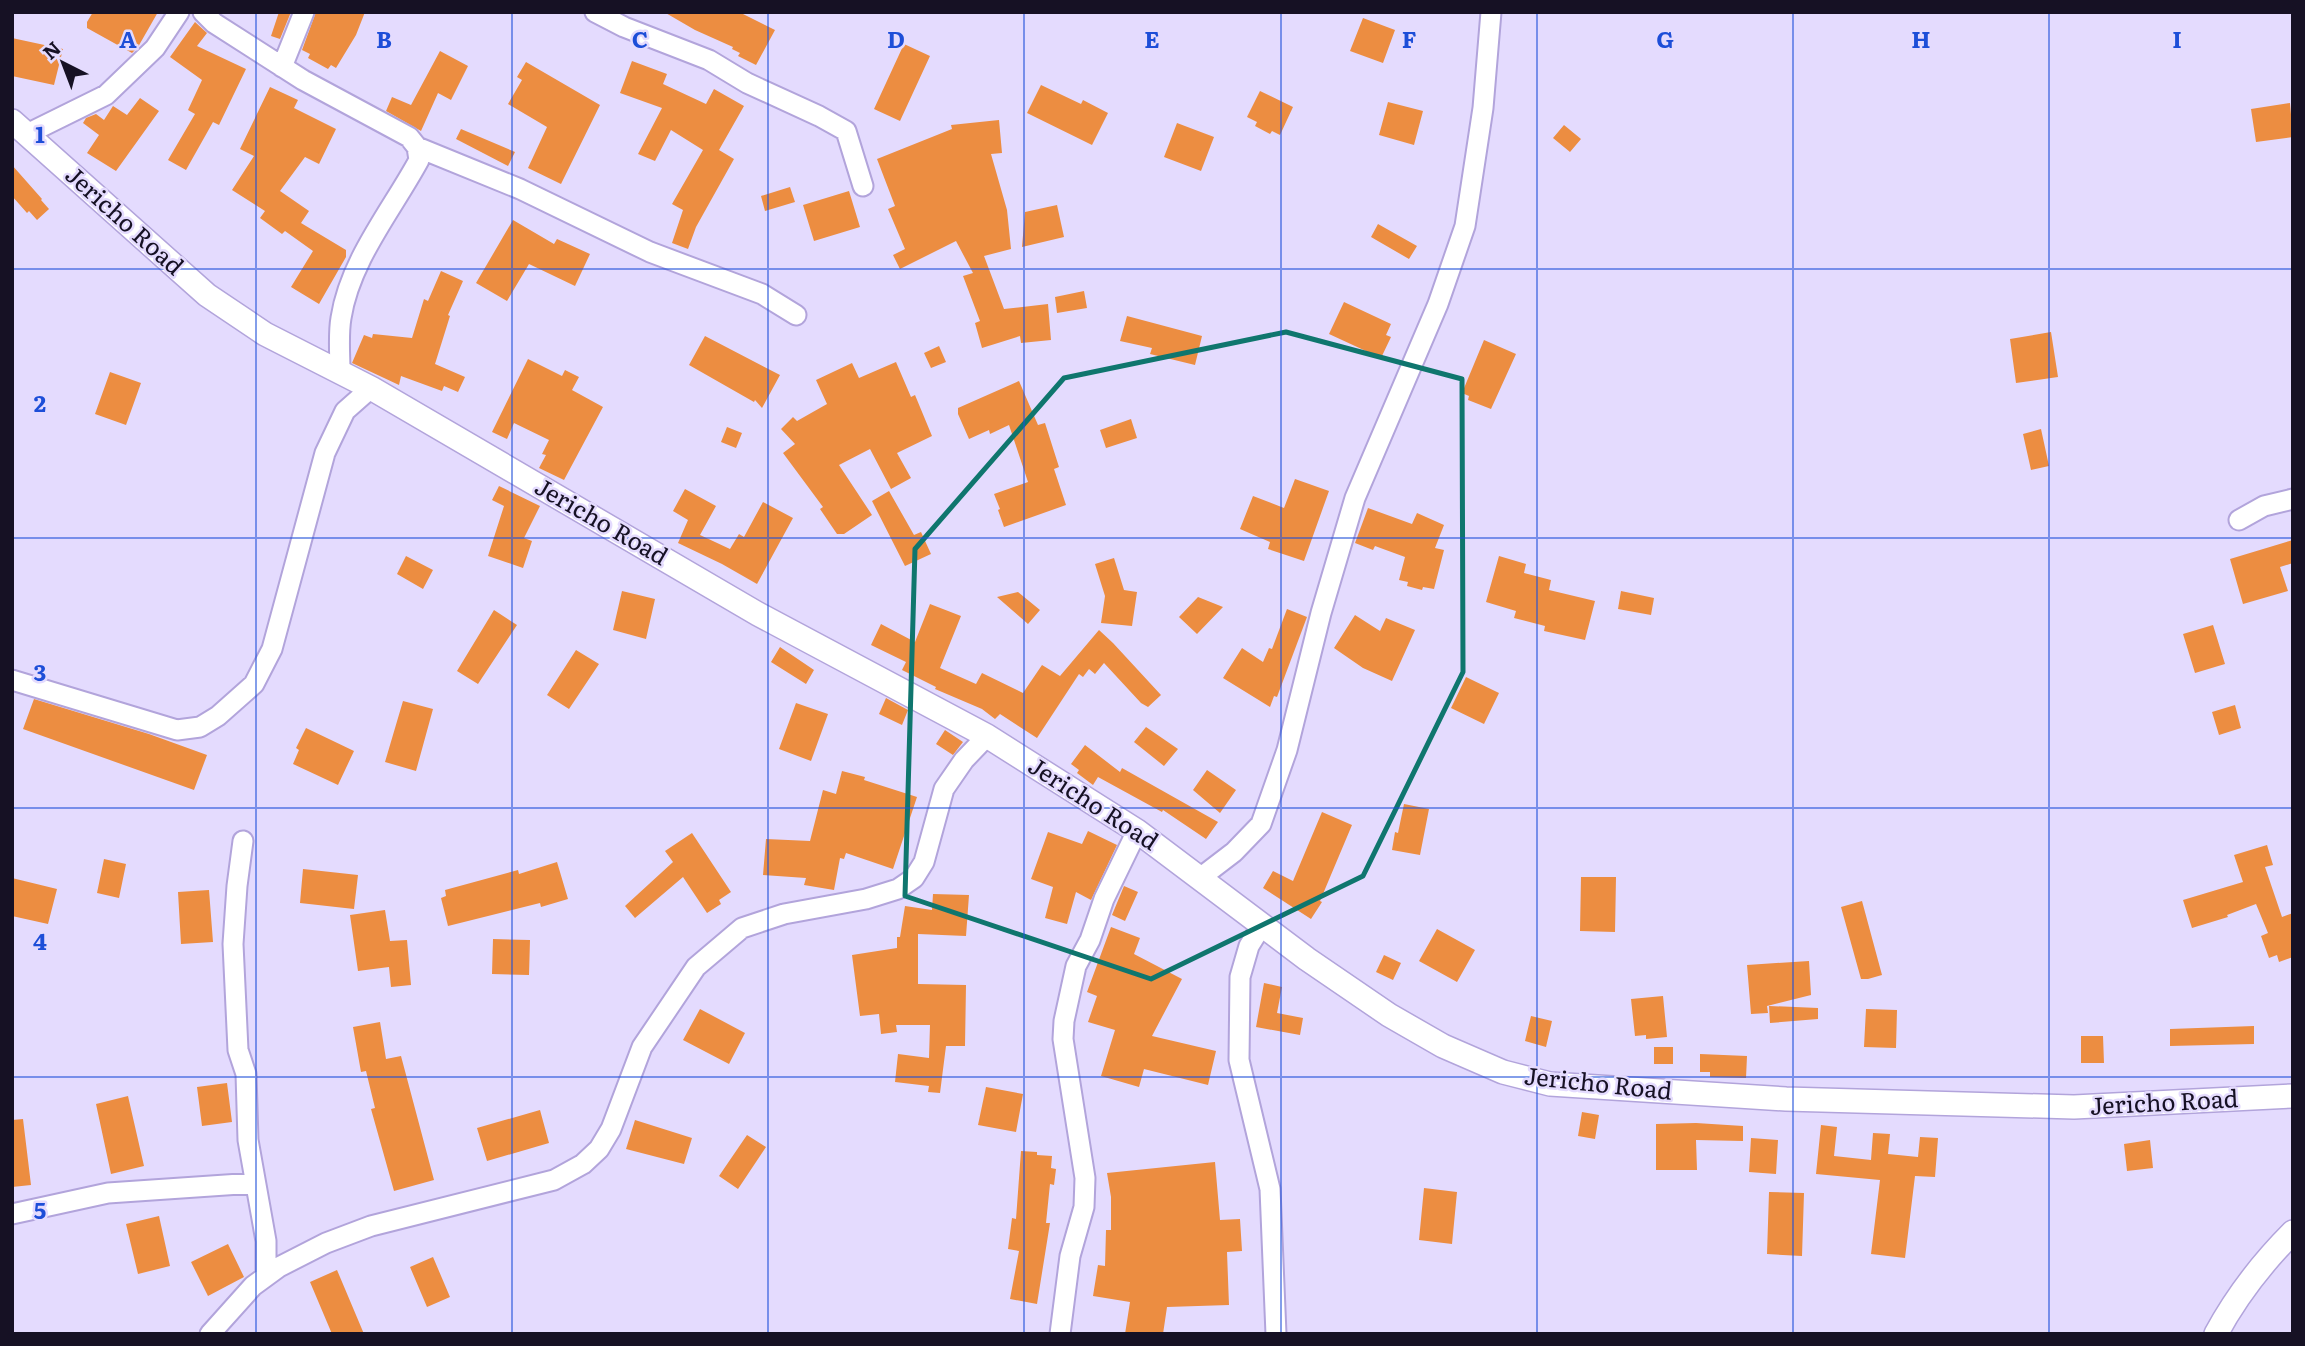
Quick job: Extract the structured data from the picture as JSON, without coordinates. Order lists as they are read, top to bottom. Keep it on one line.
{"streets":{"street":["Jericho Road"]},"north":"top left","grid":{"columns":["A","B","C","D","E","F","G","H","I"],"rows":["1","2","3","4","5"]}}
